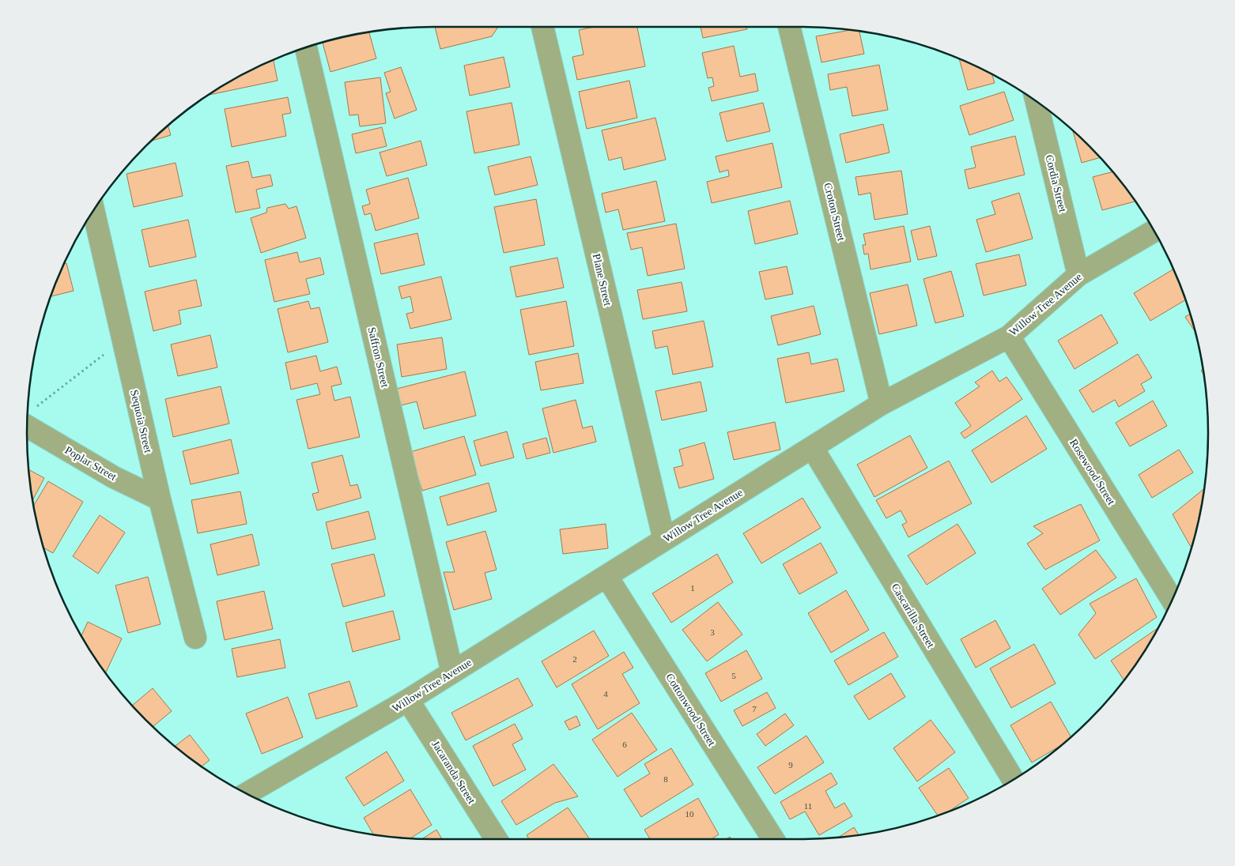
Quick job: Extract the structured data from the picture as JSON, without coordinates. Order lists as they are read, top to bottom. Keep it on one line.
{"streets":{"street":["Cordia Street","Croton Street","Plane Street","Willow Tree Avenue","Saffron Street","Sequoia Street","Poplar Street","Rosewood Street","Cascarilla Street","Cottonwood Street","Jacaranda Street"]},"crossings":[["Cordia Street","Willow Tree Avenue"],["Croton Street","Willow Tree Avenue"],["Plane Street","Willow Tree Avenue"],["Willow Tree Avenue","Saffron Street"],["Willow Tree Avenue","Rosewood Street"],["Willow Tree Avenue","Cascarilla Street"],["Willow Tree Avenue","Cottonwood Street"],["Willow Tree Avenue","Jacaranda Street"],["Sequoia Street","Poplar Street"]],"house_numbers":["1","3","2","5","4","7","6","9","8","11","10"]}
